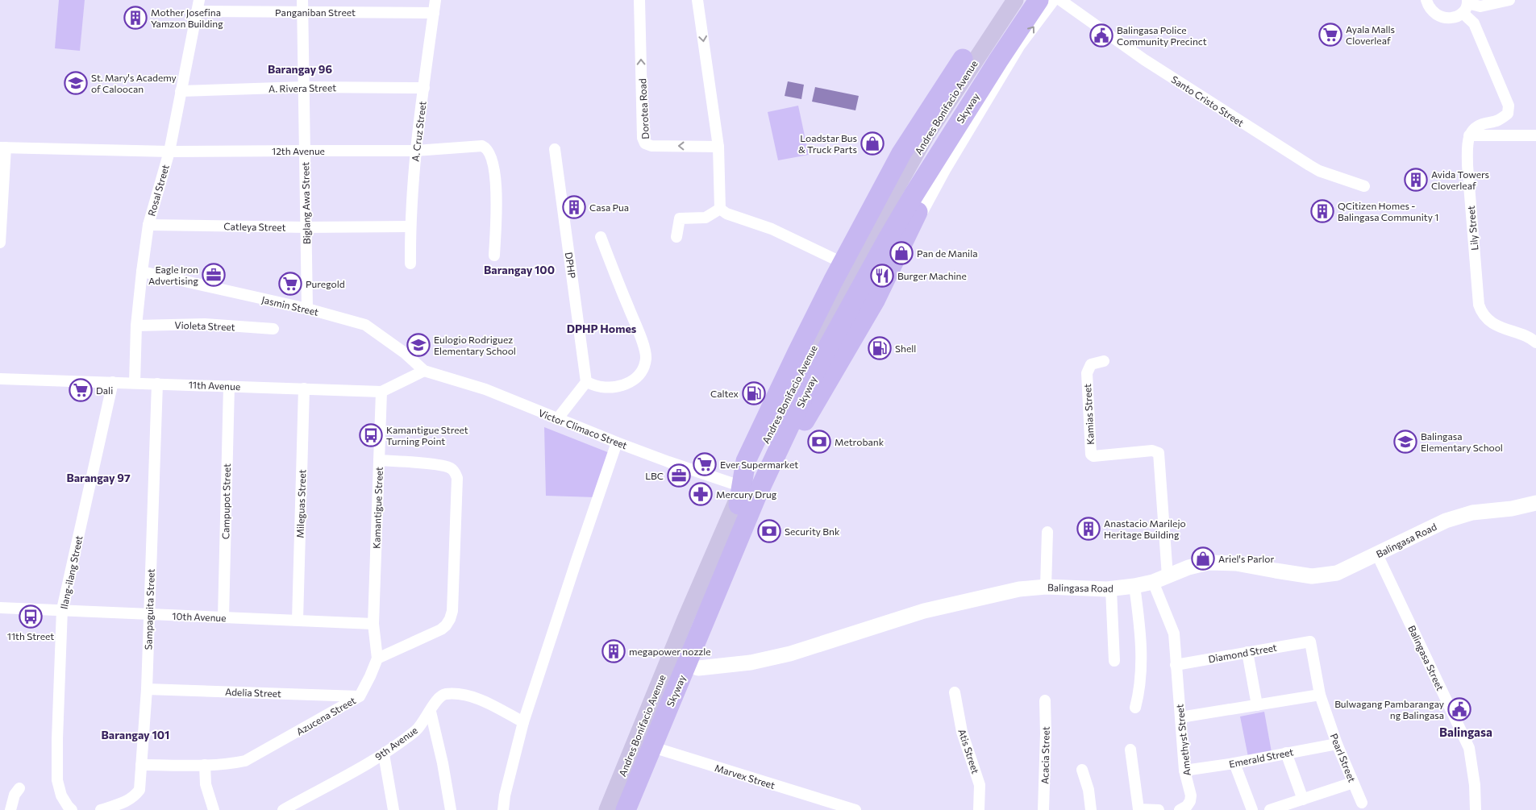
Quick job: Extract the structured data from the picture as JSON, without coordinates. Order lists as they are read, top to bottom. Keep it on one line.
{"streets":{"highway":["Skyway"],"main road":["Andres Bonifacio Avenue"],"street":["Panganiban Street","A. Rivera Street","Santo Cristo Street","Dorotea Road","A. Cruz Street","12th Avenue","Rosal Street","Biglang Awa Street","Catleya Street","Lily Street","DPHP","Jasmin Street","Violeta Street","11th Avenue","Kamias Street","Victor Climaco Street","Campupot Street","Mileguas Street","Kamantigue Street","Balingasa Road","Ilang-ilang Street","Sampaguita Street","10th Avenue","Diamond Street","Balingasa Street","Adelia Street","Azucena Street","Amethyst Street","9th Avenue","Atis Street","Acacia Street","Emerald Street","Pearl Street","Marvex Street"]},"crossings":[["Panganiban Street","A. Cruz Street"],["Panganiban Street","Rosal Street"],["Panganiban Street","Biglang Awa Street"],["A. Rivera Street","A. Cruz Street"],["A. Rivera Street","Rosal Street"],["A. Rivera Street","Biglang Awa Street"],["Andres Bonifacio Avenue","Skyway"],["Andres Bonifacio Avenue","Victor Climaco Street"],["Andres Bonifacio Avenue","Balingasa Road"],["Andres Bonifacio Avenue","Marvex Street"],["Skyway","Victor Climaco Street"],["A. Cruz Street","12th Avenue"],["A. Cruz Street","Catleya Street"],["12th Avenue","Rosal Street"],["12th Avenue","Biglang Awa Street"],["Rosal Street","Catleya Street"],["Rosal Street","Jasmin Street"],["Rosal Street","Violeta Street"],["Rosal Street","11th Avenue"],["Biglang Awa Street","Catleya Street"],["Biglang Awa Street","Jasmin Street"],["Jasmin Street","11th Avenue"],["Jasmin Street","Victor Climaco Street"],["11th Avenue","Victor Climaco Street"],["11th Avenue","Campupot Street"],["11th Avenue","Mileguas Street"],["11th Avenue","Kamantigue Street"],["11th Avenue","Ilang-ilang Street"],["11th Avenue","Sampaguita Street"],["Kamias Street","Balingasa Road"],["Campupot Street","10th Avenue"],["Mileguas Street","10th Avenue"],["Kamantigue Street","10th Avenue"],["Kamantigue Street","Azucena Street"],["Balingasa Road","Balingasa Street"],["Balingasa Road","Amethyst Street"],["Ilang-ilang Street","10th Avenue"],["Sampaguita Street","10th Avenue"],["Sampaguita Street","Adelia Street"],["Sampaguita Street","Azucena Street"],["Diamond Street","Amethyst Street"],["Diamond Street","Pearl Street"],["Adelia Street","Azucena Street"],["Amethyst Street","Emerald Street"],["Emerald Street","Pearl Street"]],"districts":["Barangay 96","Barangay 100","DPHP Homes","Barangay 97","Balingasa","Barangay 101"],"places":{"building":["Mother Josefina Yamzon Building","Avida Towers Cloverleaf","Casa Pua","QCitizen Homes - Balingasa Community 1","Anastacio Marilejo Heritage Building","megapower nozzle"],"supermarket":["Ayala Malls Cloverleaf","Puregold","Dali","Ever Supermarket"],"public building":["Balingasa Police Community Precinct","Bulwagang Pambarangay ng Balingasa"],"school or university":["St. Mary's Academy of Caloocan","Eulogio Rodriguez Elementary School","Balingasa Elementary School"],"shop":["Loadstar Bus & Truck Parts","Pan de Manila","Ariel's Parlor"],"office":["Eagle Iron Advertising","LBC"],"restaurant":["Burger Machine"],"fuel station":["Shell","Caltex"],"bus stop":["Kamantigue Street Turning Point","11th Street"],"bank":["Metrobank","Security Bnk"],"pharmacy":["Mercury Drug"]}}
